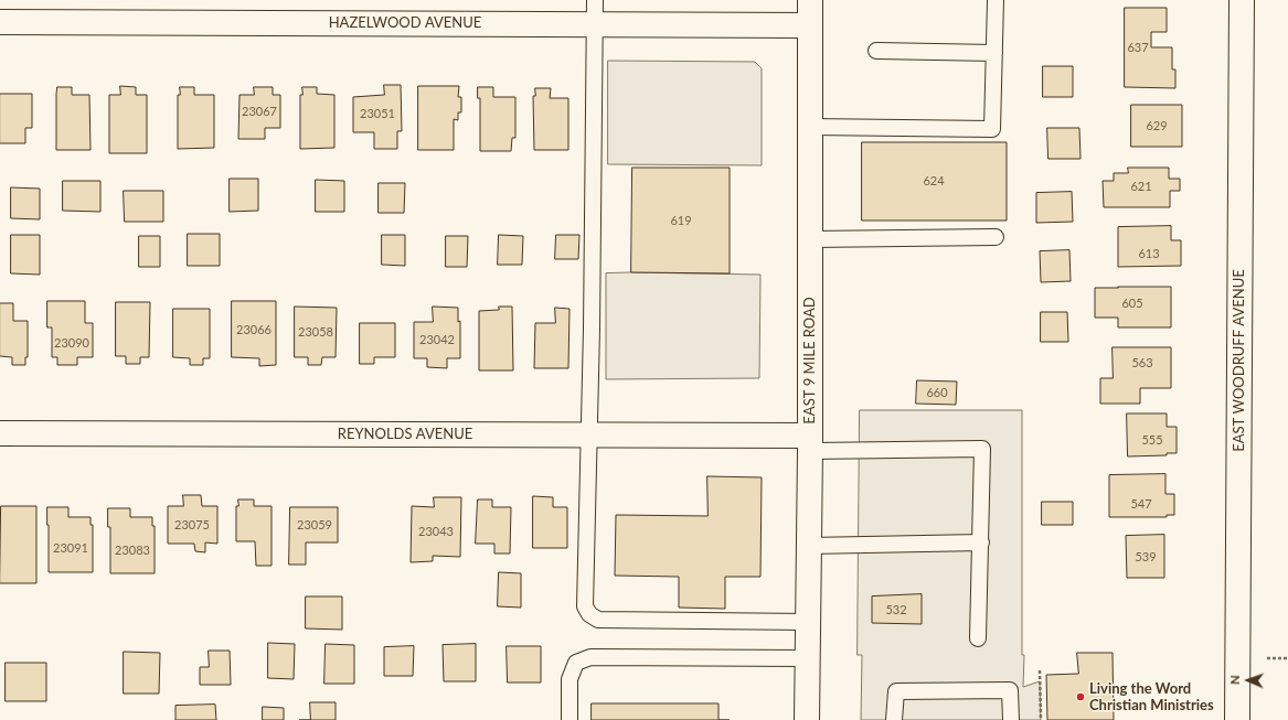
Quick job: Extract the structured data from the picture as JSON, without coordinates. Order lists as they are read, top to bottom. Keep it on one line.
{"streets":{"street":["HAZELWOOD AVENUE","EAST 9 MILE ROAD","EAST WOODRUFF AVENUE","REYNOLDS AVENUE"]},"crossings":[["HAZELWOOD AVENUE","EAST 9 MILE ROAD"],["EAST 9 MILE ROAD","REYNOLDS AVENUE"]],"places":["Living the Word Christian Ministries"],"house_numbers":["637","23067","23051","629","624","621","619","613","605","23066","23058","23042","23090","563","660","555","547","23075","23059","23043","23091","23083","539","532"],"north":"left"}
